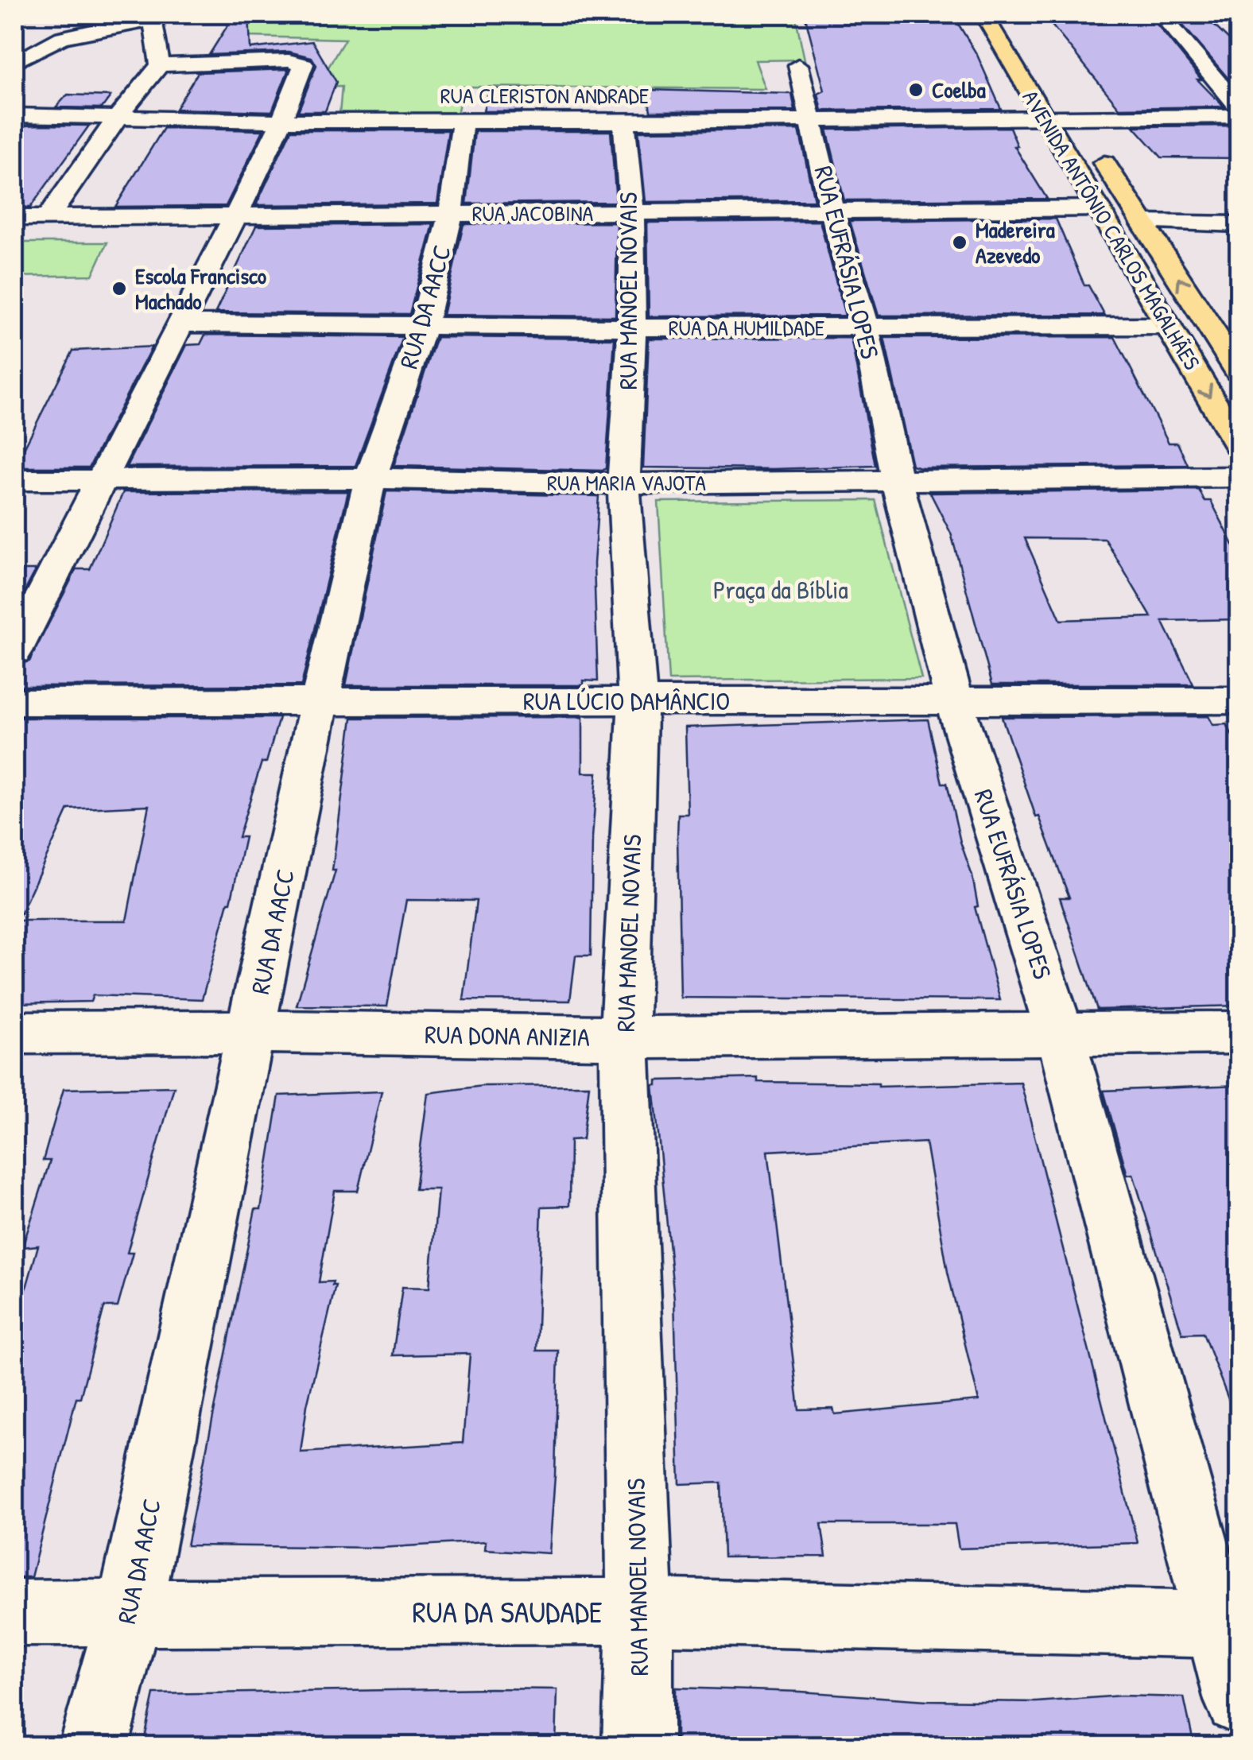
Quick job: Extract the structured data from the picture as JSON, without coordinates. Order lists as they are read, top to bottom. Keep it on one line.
{"streets":{"main road":["AVENIDA ANTÔNIO CARLOS MAGALHÃES"],"street":["RUA CLERISTON ANDRADE","RUA JACOBINA","RUA EUFRÁSIA LOPES","RUA MANOEL NOVAIS","RUA DA AACC","RUA DA HUMILDADE","RUA MARIA VAJOTA","RUA LÚCIO DAMÂNCIO","RUA DONA ANIZIA","RUA DA SAUDADE"]},"crossings":[["RUA CLERISTON ANDRADE","AVENIDA ANTÔNIO CARLOS MAGALHÃES"],["RUA CLERISTON ANDRADE","RUA EUFRÁSIA LOPES"],["RUA CLERISTON ANDRADE","RUA MANOEL NOVAIS"],["RUA CLERISTON ANDRADE","RUA DA AACC"],["RUA JACOBINA","AVENIDA ANTÔNIO CARLOS MAGALHÃES"],["RUA JACOBINA","RUA EUFRÁSIA LOPES"],["RUA JACOBINA","RUA MANOEL NOVAIS"],["RUA JACOBINA","RUA DA AACC"],["AVENIDA ANTÔNIO CARLOS MAGALHÃES","RUA DA HUMILDADE"],["RUA EUFRÁSIA LOPES","RUA DA HUMILDADE"],["RUA EUFRÁSIA LOPES","RUA MARIA VAJOTA"],["RUA EUFRÁSIA LOPES","RUA LÚCIO DAMÂNCIO"],["RUA EUFRÁSIA LOPES","RUA DONA ANIZIA"],["RUA EUFRÁSIA LOPES","RUA DA SAUDADE"],["RUA MANOEL NOVAIS","RUA DA HUMILDADE"],["RUA MANOEL NOVAIS","RUA MARIA VAJOTA"],["RUA MANOEL NOVAIS","RUA LÚCIO DAMÂNCIO"],["RUA MANOEL NOVAIS","RUA DONA ANIZIA"],["RUA MANOEL NOVAIS","RUA DA SAUDADE"],["RUA DA AACC","RUA DA HUMILDADE"],["RUA DA AACC","RUA MARIA VAJOTA"],["RUA DA AACC","RUA LÚCIO DAMÂNCIO"],["RUA DA AACC","RUA DONA ANIZIA"],["RUA DA AACC","RUA DA SAUDADE"]],"parks":["Praça da Bíblia"],"places":["Coelba","Madereira Azevedo","Escola Francisco Machado"]}
